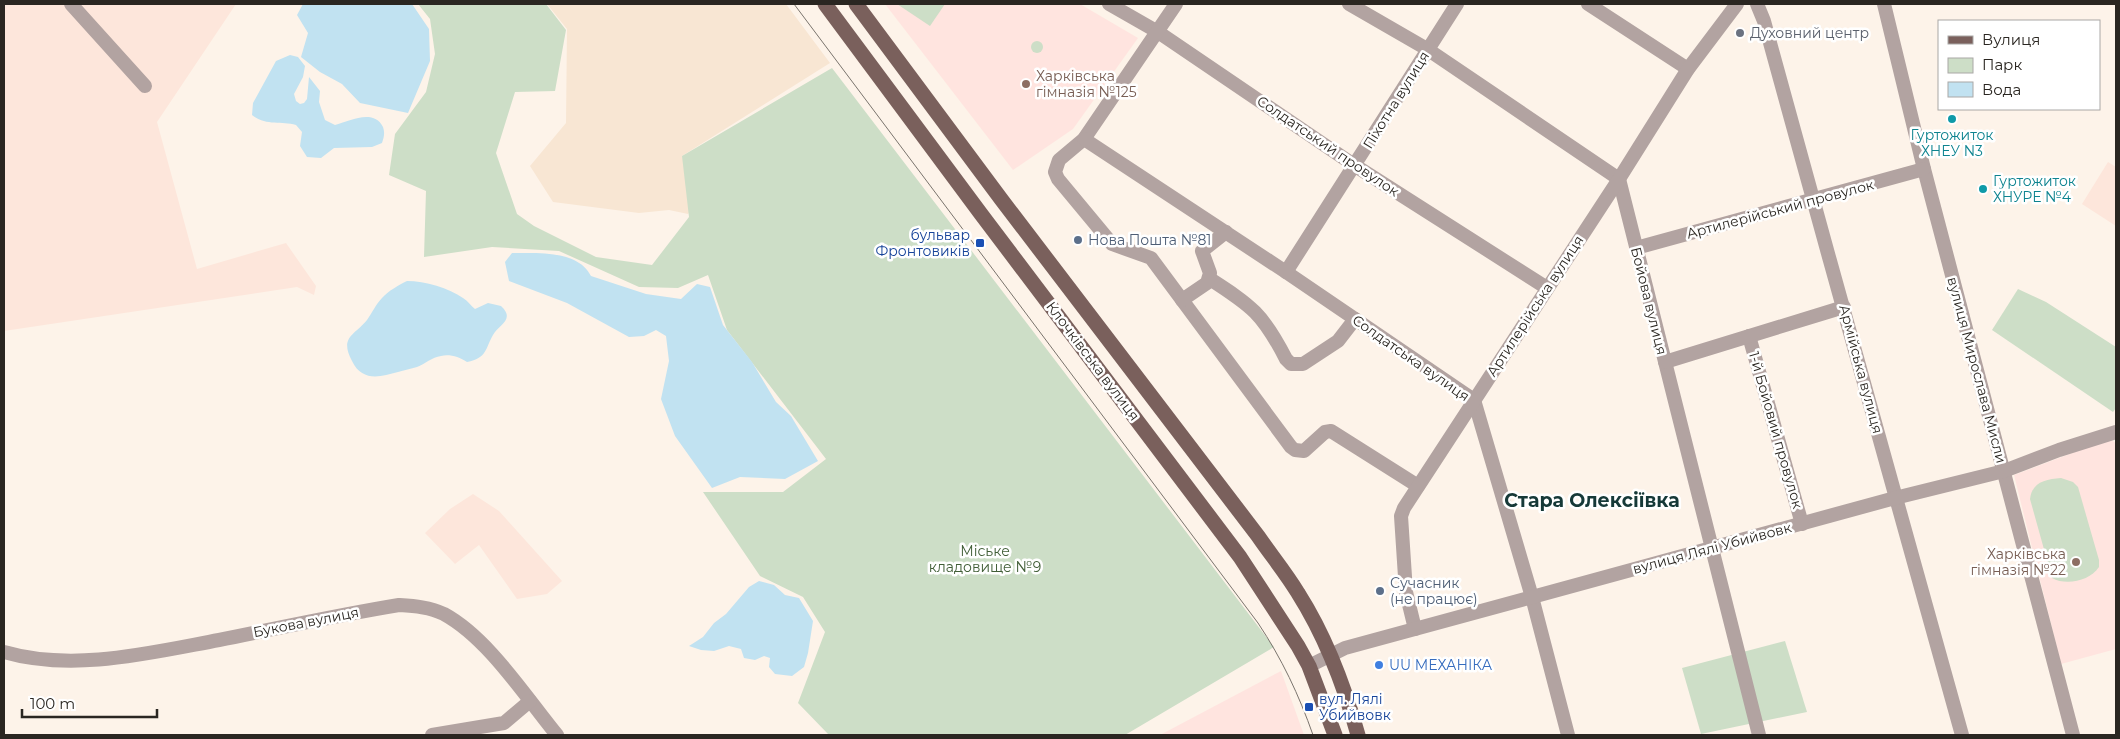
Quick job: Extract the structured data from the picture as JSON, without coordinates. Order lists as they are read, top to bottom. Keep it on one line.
{"streets":{"main road":["Клочківська вулиця"],"street":["Піхотна вулиця","Солдатський провулок","Артилерійський провулок","Бойова вулиця","Артилерійська вулиця","Солдатська вулиця","Армійська вулиця","вулиця Мирослава Мисли","1-й Бойовий провулок","вулиця Лялі Убийвовк","Букова вулиця"]},"crossings":[["Піхотна вулиця","Солдатський провулок"],["Піхотна вулиця","Солдатська вулиця"],["Солдатський провулок","Артилерійська вулиця"],["Артилерійський провулок","Бойова вулиця"],["Артилерійський провулок","Армійська вулиця"],["Артилерійський провулок","вулиця Мирослава Мисли"],["Бойова вулиця","Артилерійська вулиця"],["Бойова вулиця","вулиця Лялі Убийвовк"],["Артилерійська вулиця","Солдатська вулиця"],["Артилерійська вулиця","вулиця Лялі Убийвовк"],["Солдатська вулиця","вулиця Лялі Убийвовк"],["Клочківська вулиця","вулиця Лялі Убийвовк"],["Армійська вулиця","вулиця Лялі Убийвовк"],["вулиця Мирослава Мисли","вулиця Лялі Убийвовк"],["1-й Бойовий провулок","вулиця Лялі Убийвовк"]],"districts":["Стара Олексіївка"],"parks":["Міське кладовище №9"],"places":{"other":["Духовний центр","Харківська гімназія №125","Гуртожиток ХНЕУ N3","Гуртожиток ХНУРЕ №4","Нова Пошта №81","Харківська гімназія №22","Сучасник (не працює)","UU МЕХАНІКА"],"transit":["бульвар Фронтовиків","вул. Лялі Убийвовк"]},"legend":["Вулиця","Парк","Вода"],"scale_bar":"100 m"}
